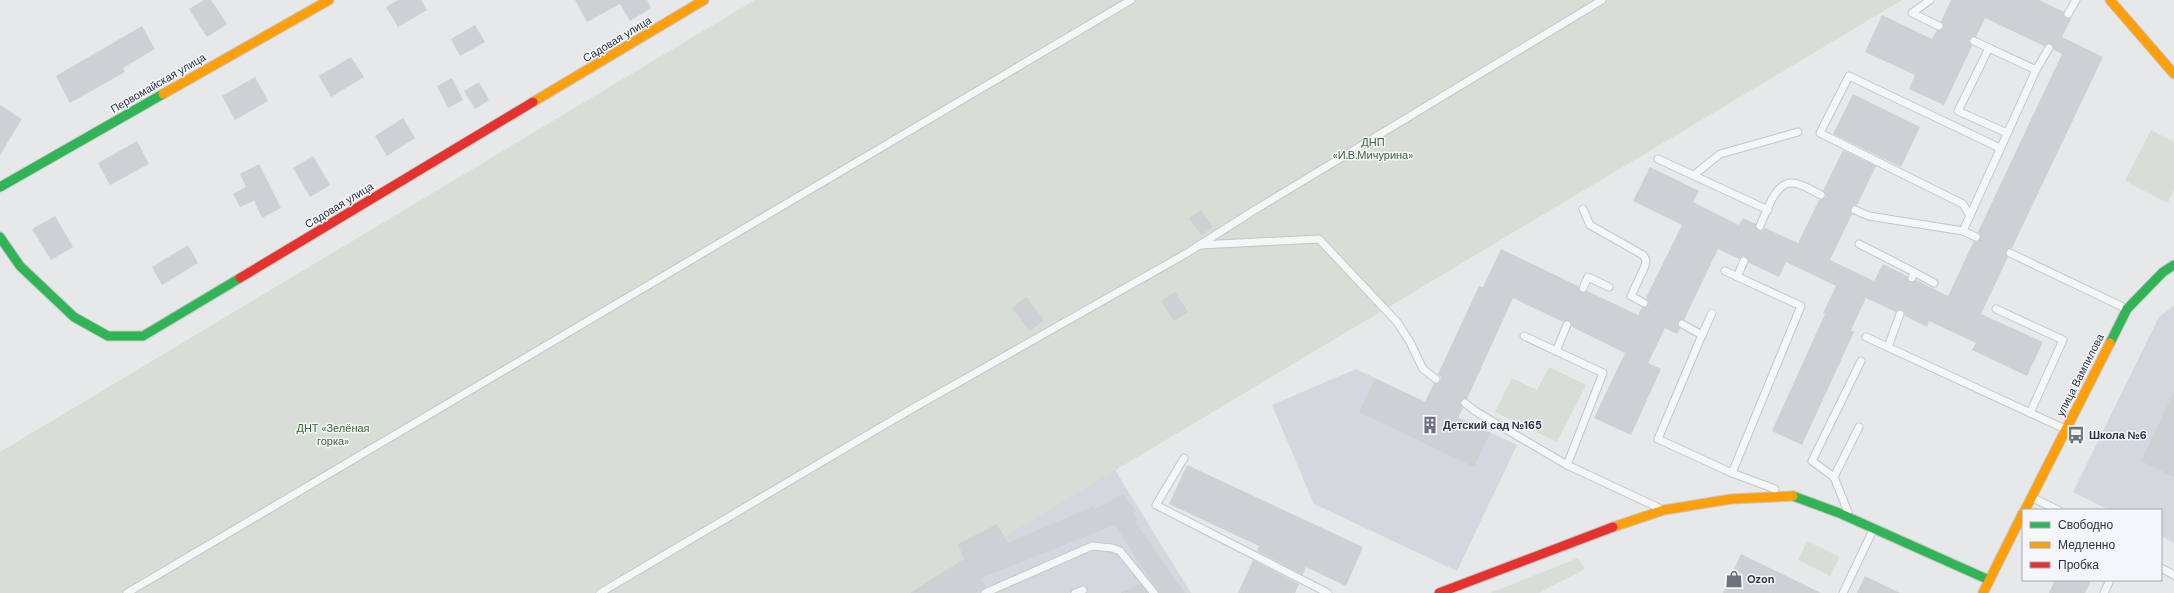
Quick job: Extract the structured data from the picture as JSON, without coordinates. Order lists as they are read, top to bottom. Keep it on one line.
{"streets":{"street":["Садовая улица","Первомайская улица","улица Вампилова"]},"parks":["ДНП «И.В.Мичурина»","ДНТ «Зелёная горка»"],"places":{"building":["Детский сад №165"],"bus stop":["Школа №6"],"shop":["Ozon"]},"legend":["Свободно","Медленно","Пробка"]}
